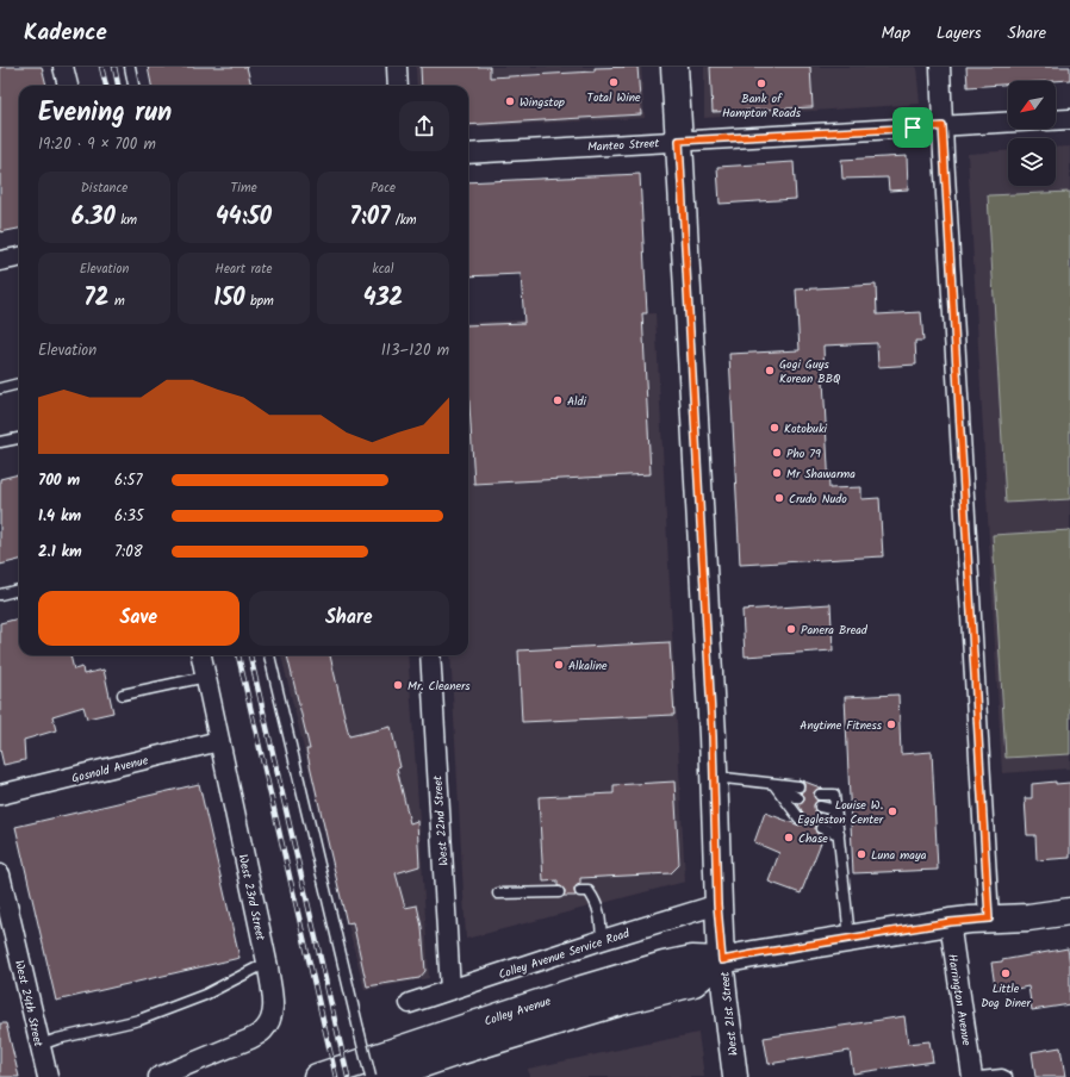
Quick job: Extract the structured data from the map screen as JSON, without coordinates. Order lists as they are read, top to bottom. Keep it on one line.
{"streets":{"main road":["Colley Avenue","West 21st Street"],"street":["Manteo Street","Gosnold Avenue","West 22nd Street","West 23rd Street","Colley Avenue Service Road","Harrington Avenue","West 24th Street"]},"crossings":[["Manteo Street","West 21st Street"],["Gosnold Avenue","West 23rd Street"],["West 22nd Street","Colley Avenue Service Road"],["Colley Avenue Service Road","West 21st Street"],["Harrington Avenue","Colley Avenue"],["Colley Avenue","West 21st Street"]],"places":["Total Wine","Bank of Hampton Roads","Wingstop","Gogi Guys Korean BBQ","Aldi","Kotobuki","Pho 79","Mr Shawarma","Crudo Nudo","Panera Bread","Alkaline","Mr. Cleaners","Anytime Fitness","Louise W. Eggleston Center","Chase","Luna maya","Little Dog Diner"],"north":"bottom left","page":{"header":"Kadence","nav":["Map","Layers","Share"],"heading":["Evening run","19:20 · 9 × 700 m"],"stats":[["Distance","6.30 km"],["Time","44:50"],["Pace","7:07 /km"],["Elevation","72 m"],["Heart rate","150 bpm"],["kcal","432"]],"chart":["Elevation","113–120 m"],"list":[{"name":"700 m","note":"6:57"},{"name":"1.4 km","note":"6:35"},{"name":"2.1 km","note":"7:08"}],"buttons":["Save","Share"]}}
